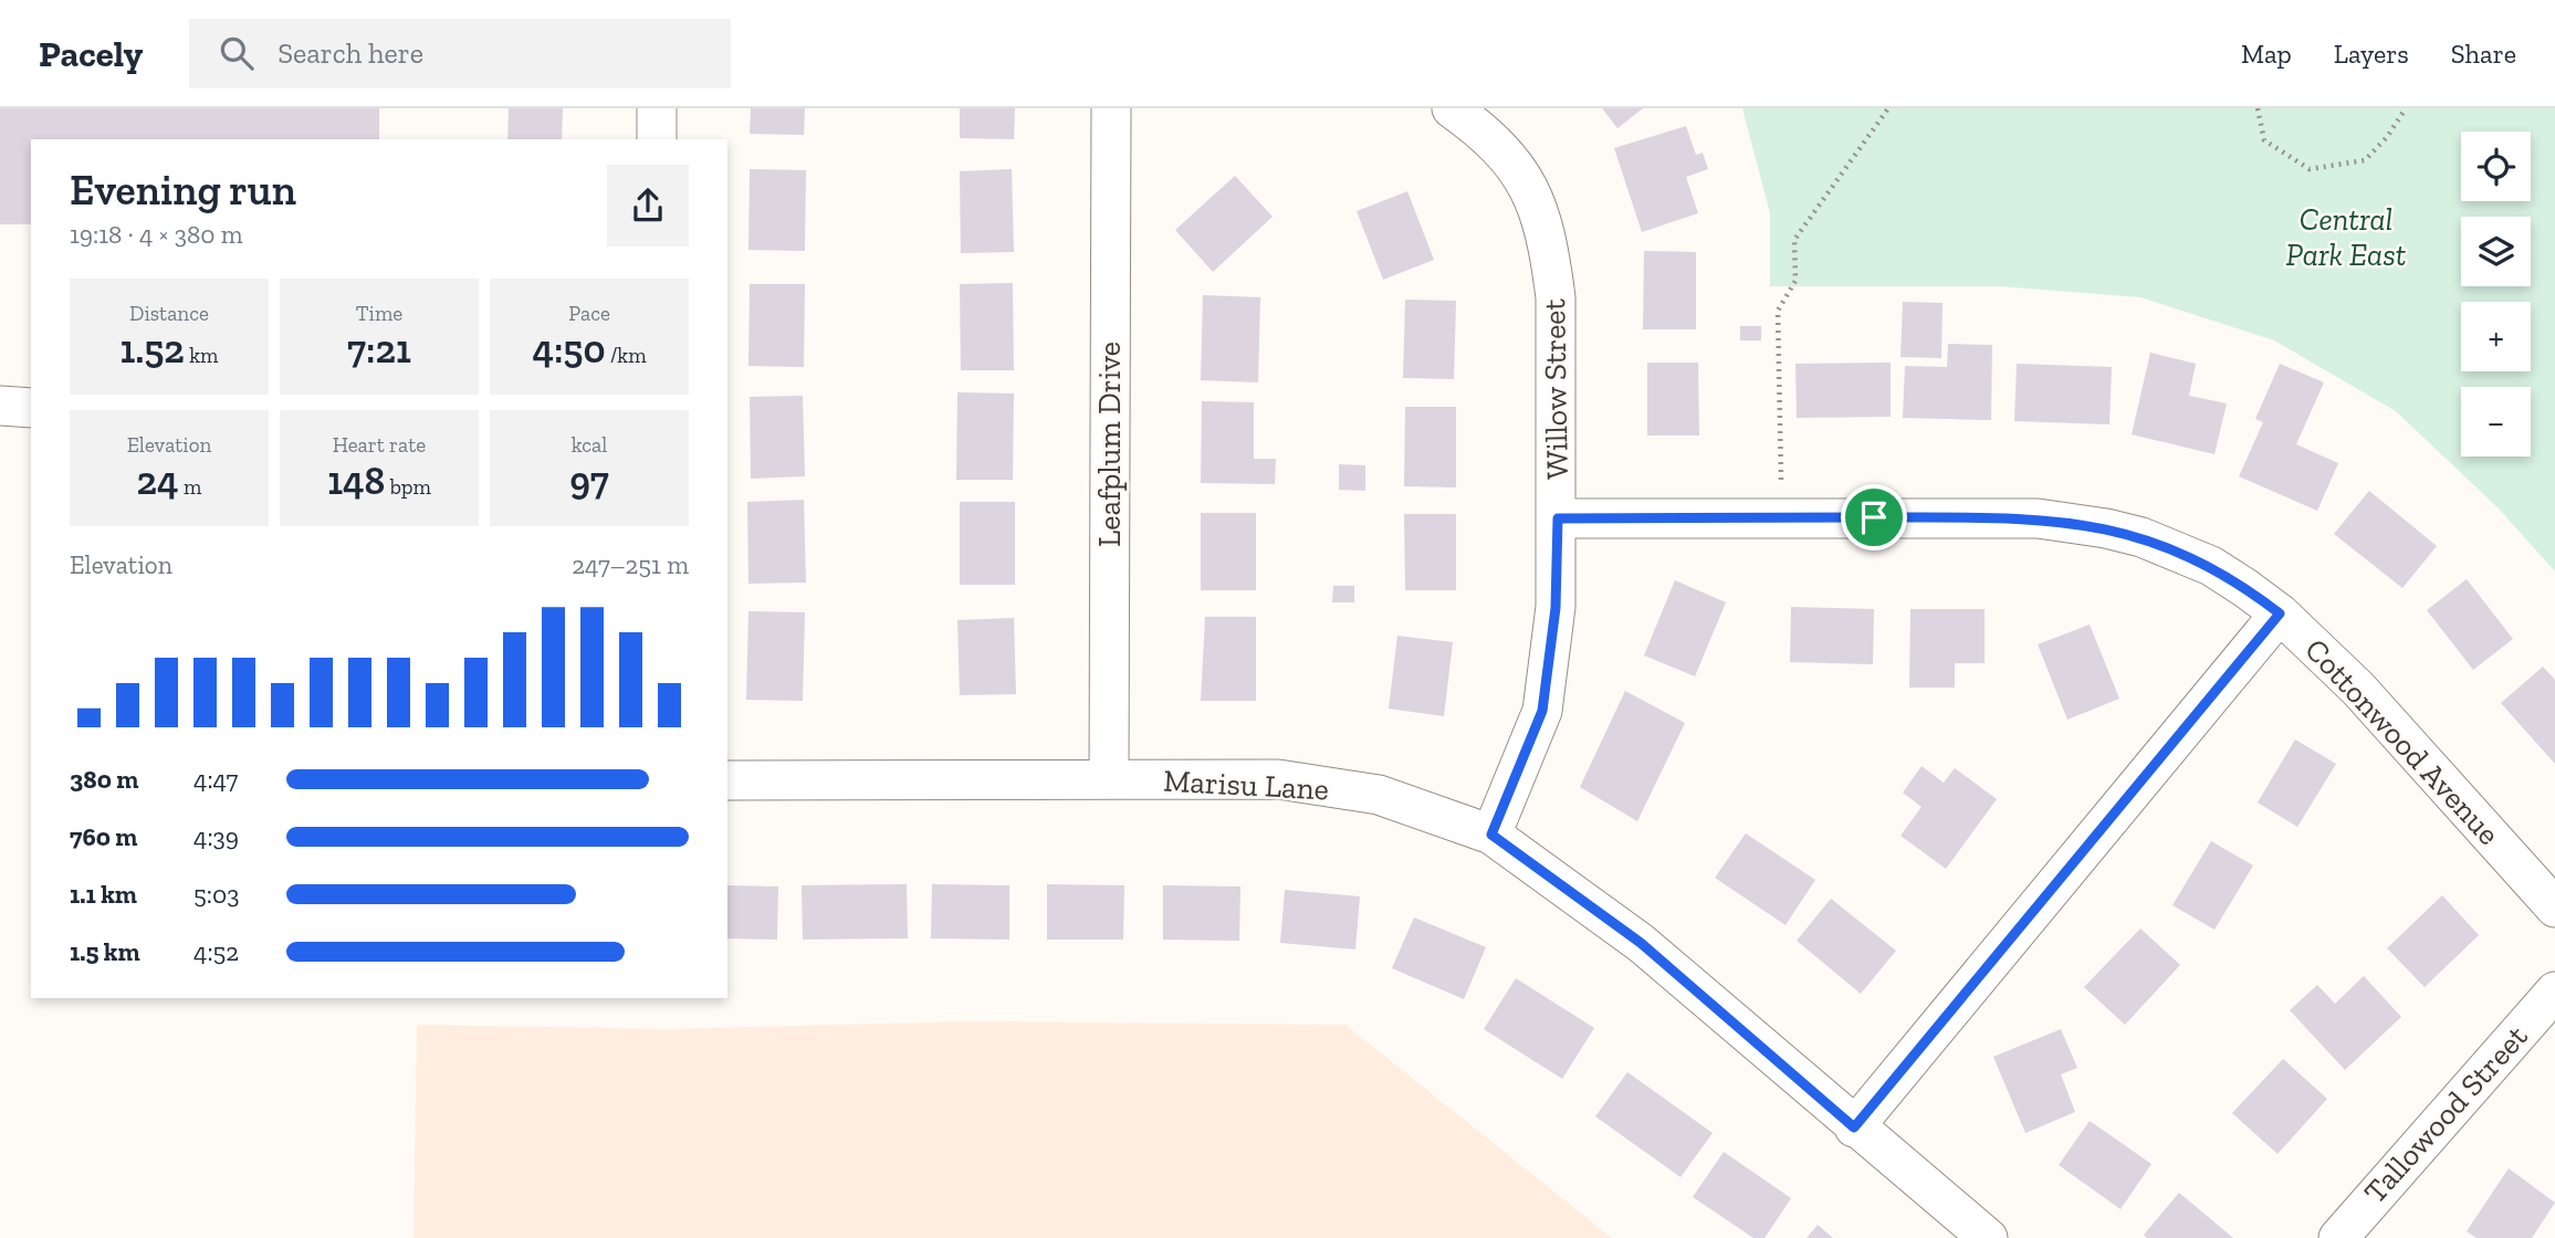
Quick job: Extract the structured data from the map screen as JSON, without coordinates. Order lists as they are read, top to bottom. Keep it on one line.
{"streets":{"street":["Willow Street","Leafplum Drive","Cottonwood Avenue","Marisu Lane","Tallowood Street"]},"crossings":[["Willow Street","Cottonwood Avenue"],["Willow Street","Marisu Lane"],["Leafplum Drive","Marisu Lane"]],"parks":["Central Park East"],"page":{"header":"Pacely","search":"Search here","nav":["Map","Layers","Share"],"map_buttons":["+","−"],"heading":["Evening run","19:18 · 4 × 380 m"],"stats":[["Distance","1.52 km"],["Time","7:21"],["Pace","4:50 /km"],["Elevation","24 m"],["Heart rate","148 bpm"],["kcal","97"]],"chart":["Elevation","247–251 m"],"list":[{"name":"380 m","note":"4:47"},{"name":"760 m","note":"4:39"},{"name":"1.1 km","note":"5:03"},{"name":"1.5 km","note":"4:52"}]}}
